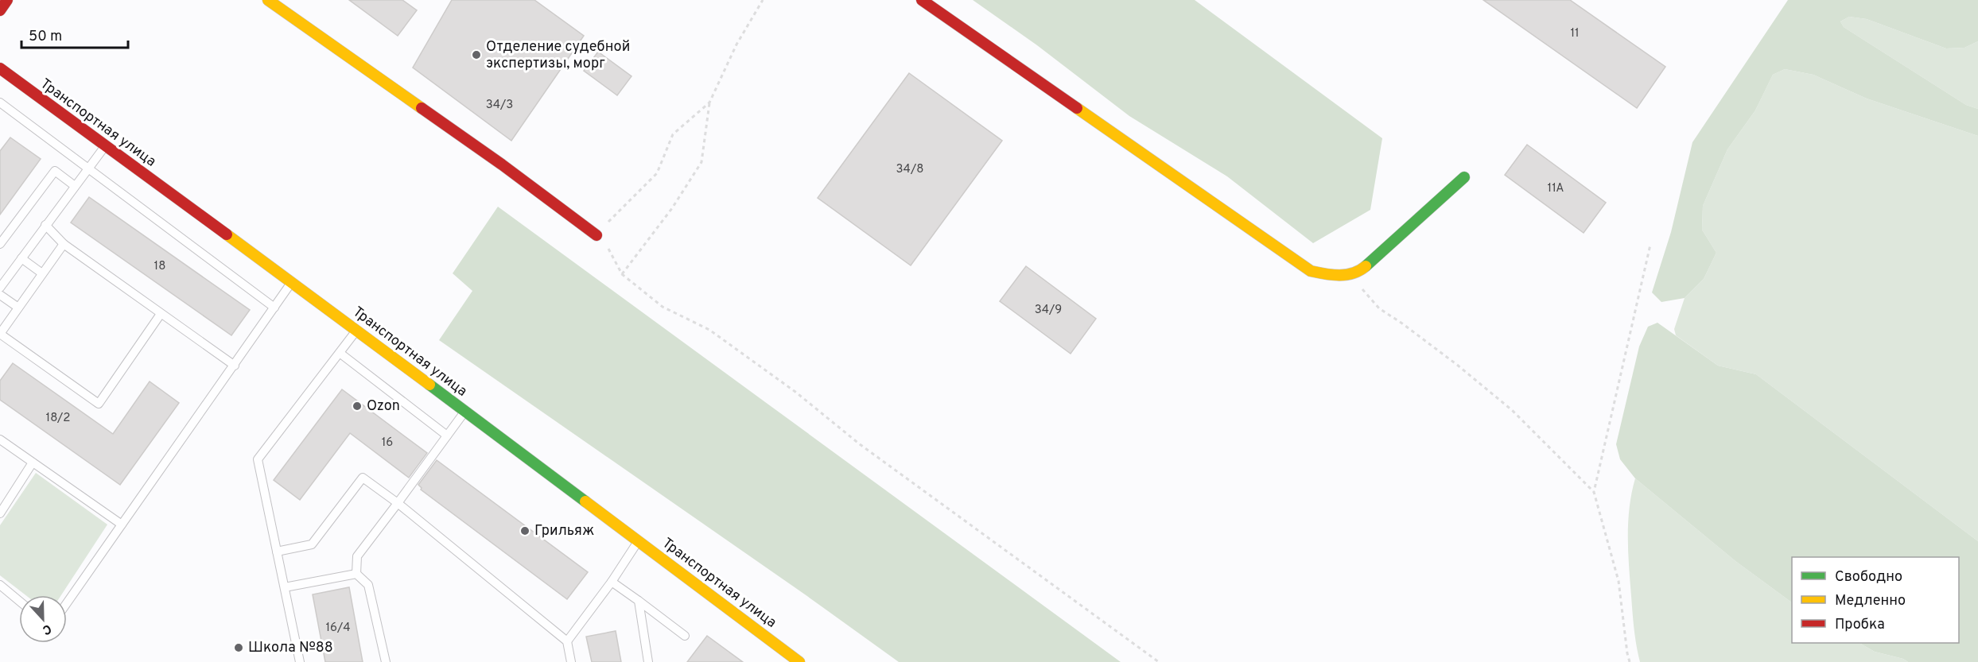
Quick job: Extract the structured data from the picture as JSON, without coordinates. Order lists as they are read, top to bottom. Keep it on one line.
{"streets":{"street":["Транспортная улица"]},"places":["Отделение судебной экспертизы, морг","Ozon","Грильяж","Школа №88"],"house_numbers":["11","34/3","34/8","11А","18","34/9","18/2","16","16/4"],"legend":["Свободно","Медленно","Пробка"],"scale_bar":"50 m","north":"bottom"}
